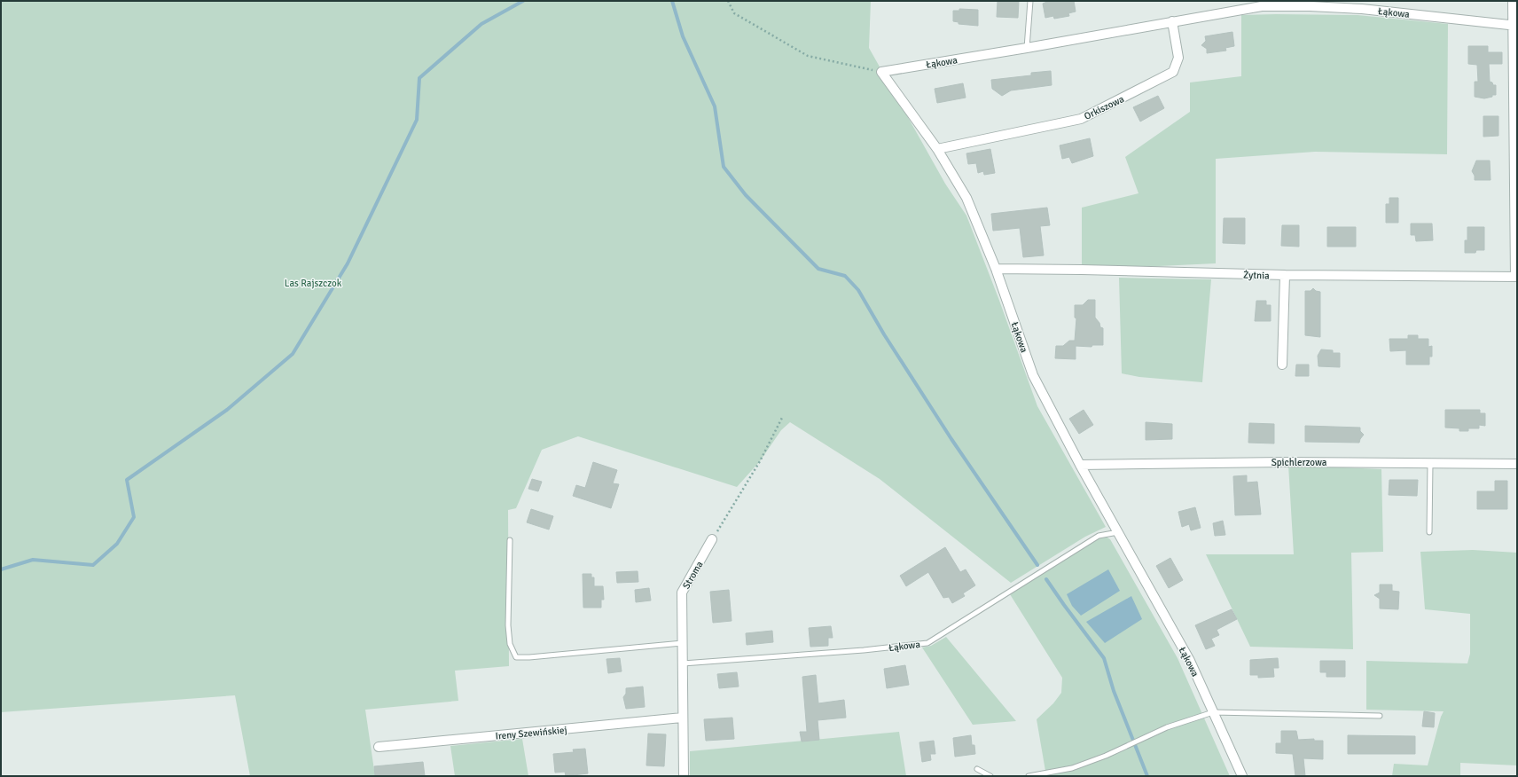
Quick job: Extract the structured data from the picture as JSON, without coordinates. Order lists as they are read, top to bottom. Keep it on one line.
{"streets":{"street":["Łąkowa","Orkiszowa","Żytnia","Spichlerzowa","Stroma","Ireny Szewińskiej"]},"crossings":[["Łąkowa","Orkiszowa"],["Łąkowa","Żytnia"],["Łąkowa","Spichlerzowa"],["Łąkowa","Stroma"],["Stroma","Ireny Szewińskiej"]],"parks":["Las Rajszczok"]}
